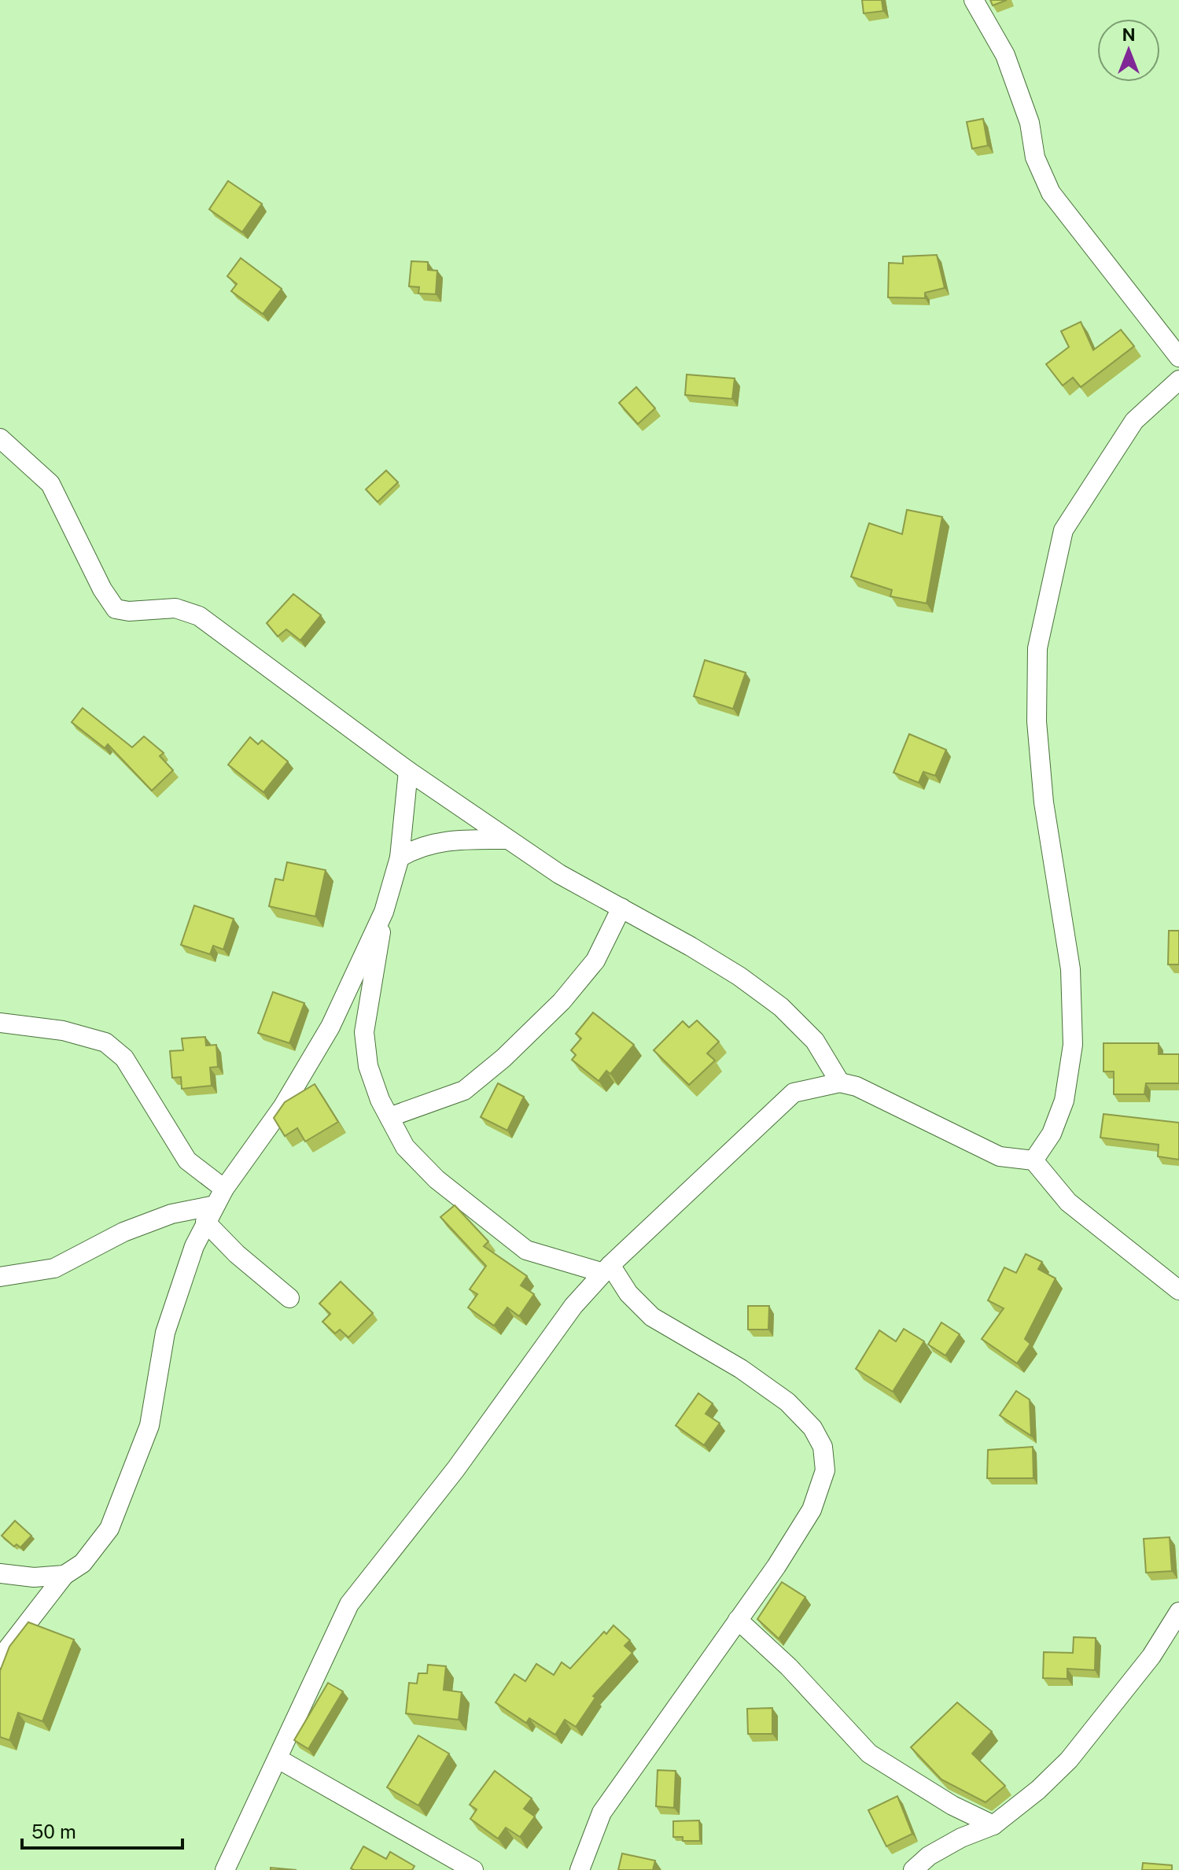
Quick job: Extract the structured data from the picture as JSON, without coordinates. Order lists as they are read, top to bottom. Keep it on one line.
{"scale_bar":"50 m","north":"top"}
